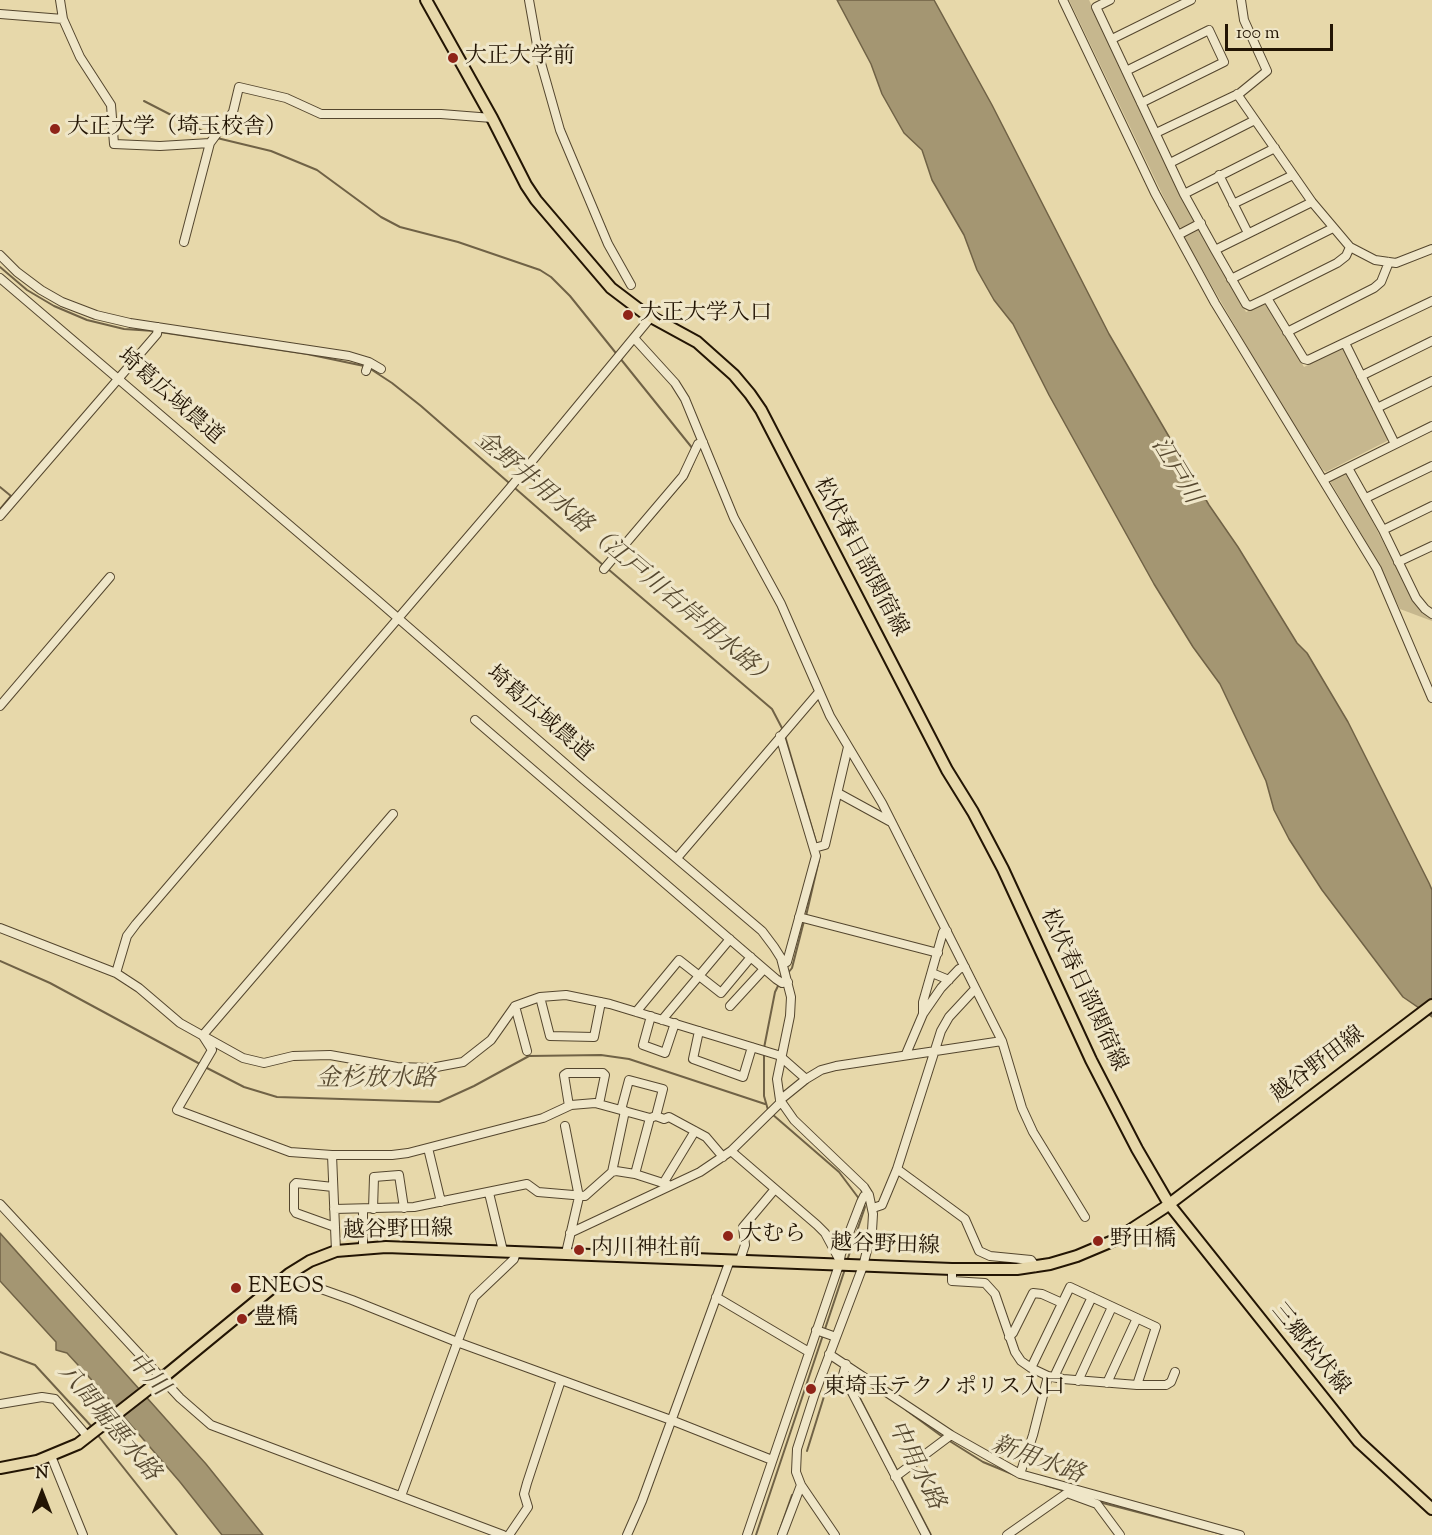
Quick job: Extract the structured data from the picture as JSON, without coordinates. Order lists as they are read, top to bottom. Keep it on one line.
{"streets":{"main road":["松伏春日部関宿線","越谷野田線","三郷松伏線"],"street":["埼葛広域農道"]},"crossings":[["松伏春日部関宿線","越谷野田線"],["松伏春日部関宿線","三郷松伏線"],["越谷野田線","三郷松伏線"]],"water":["江戸川","金野井用水路（江戸川右岸用水路）","金杉放水路","中川","八間堀悪水路","新用水路","中用水路"],"places":["大正大学前","大正大学（埼玉校舎）","大正大学入口","大むら","野田橋","内川神社前","ENEOS","豊橋","東埼玉テクノポリス入口"],"scale_bar":"100 m","north":"top"}
